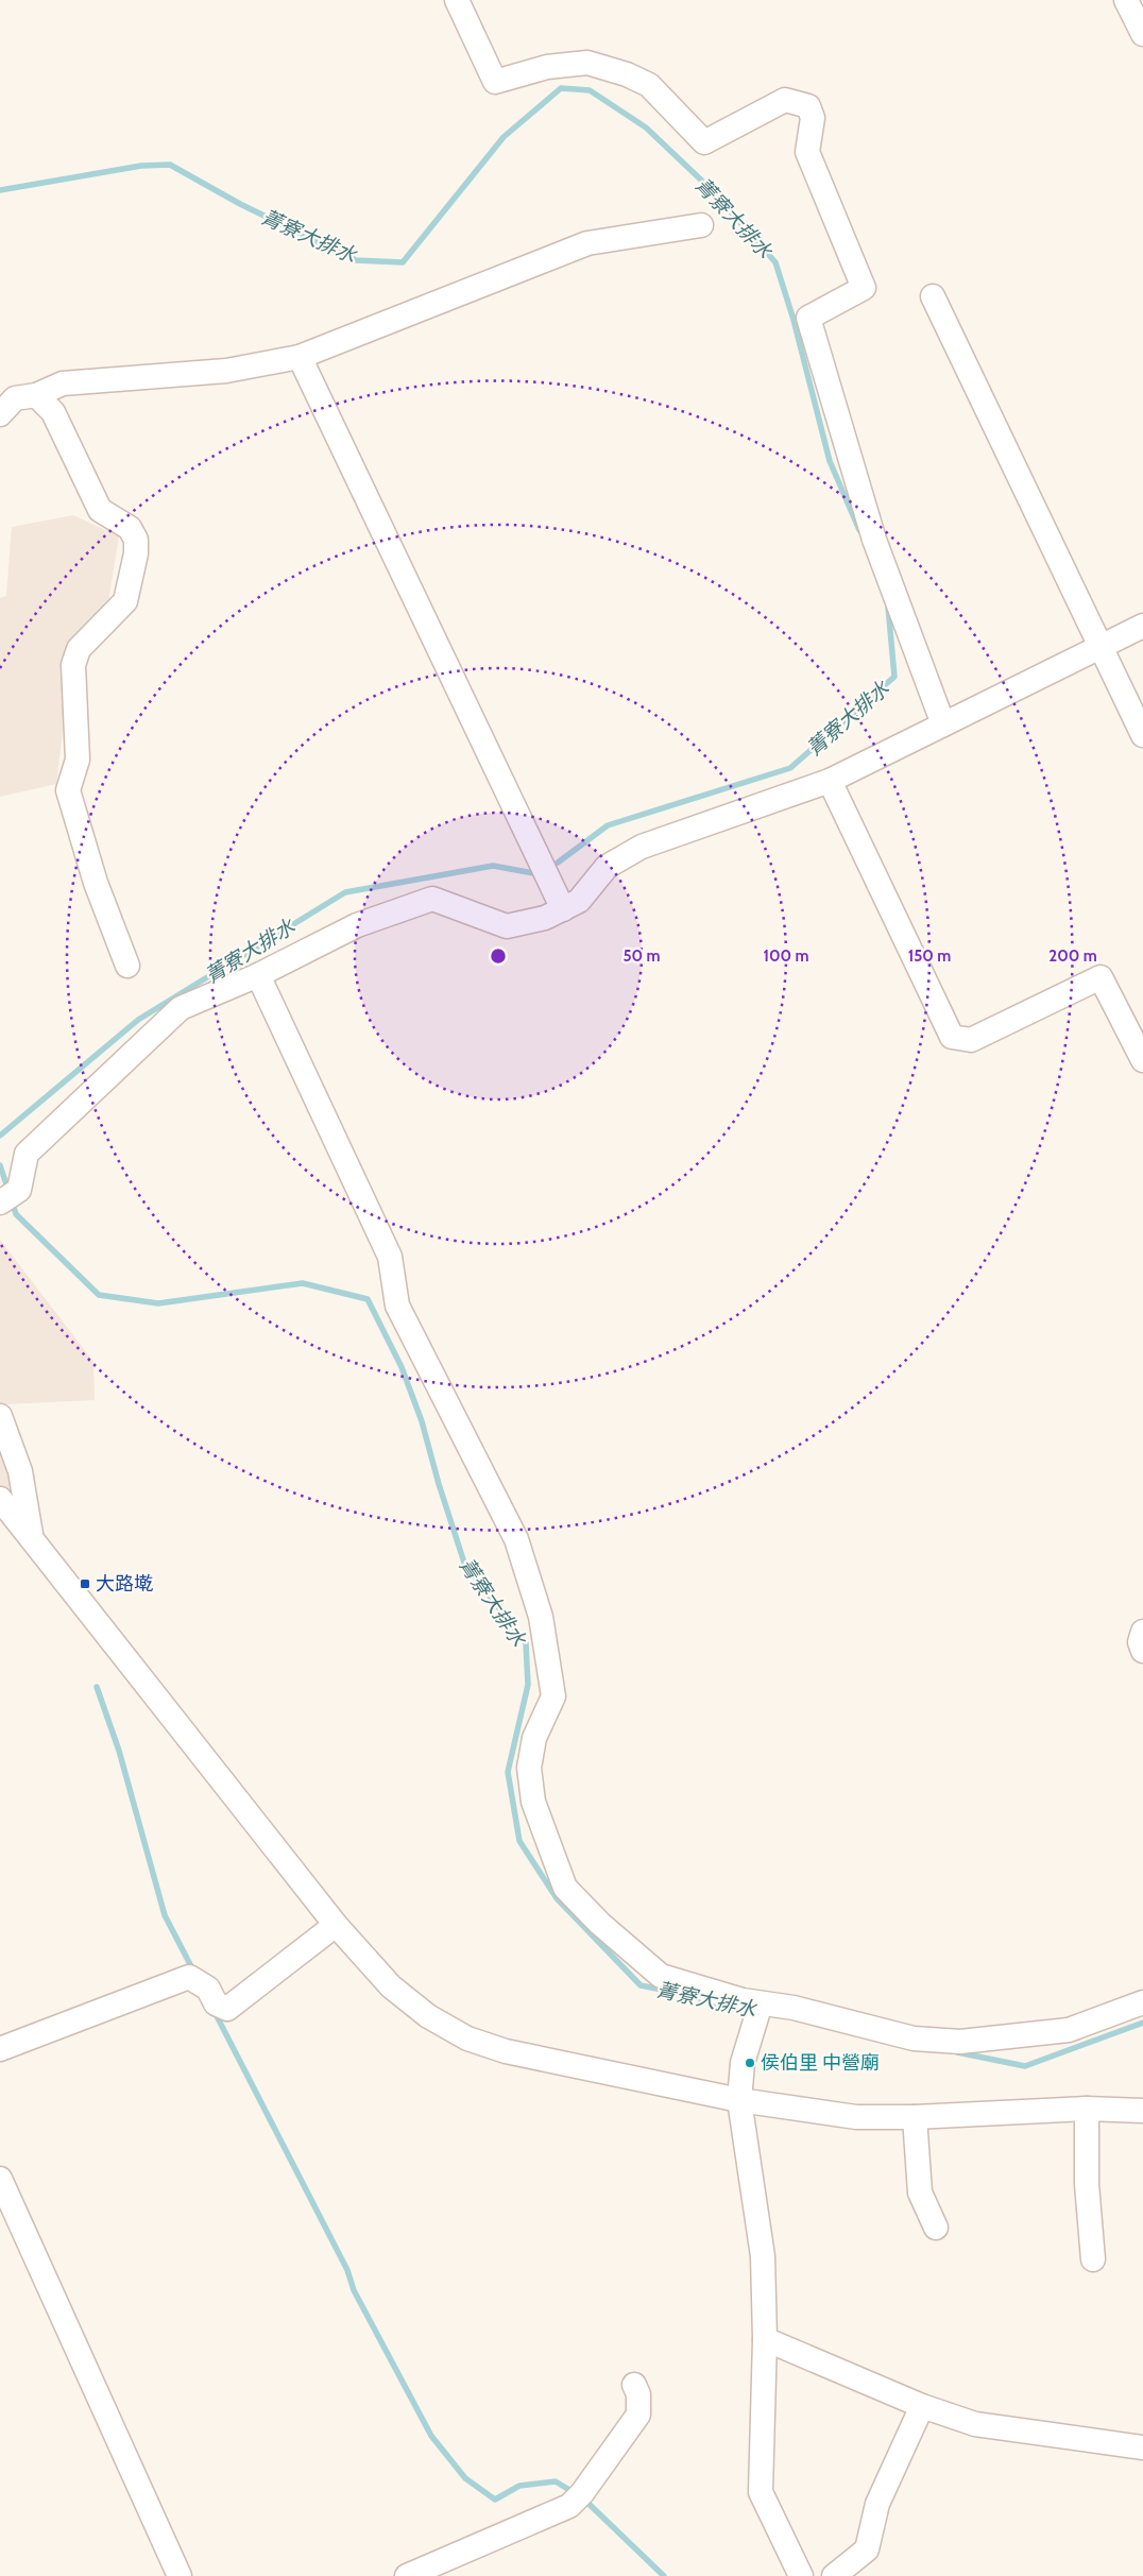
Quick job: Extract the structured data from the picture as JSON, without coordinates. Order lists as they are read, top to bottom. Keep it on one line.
{"water":["菁寮大排水"],"places":{"transit":["大路墘"],"other":["侯伯里 中營廟"]},"rings":["50 m","100 m","150 m","200 m"]}
